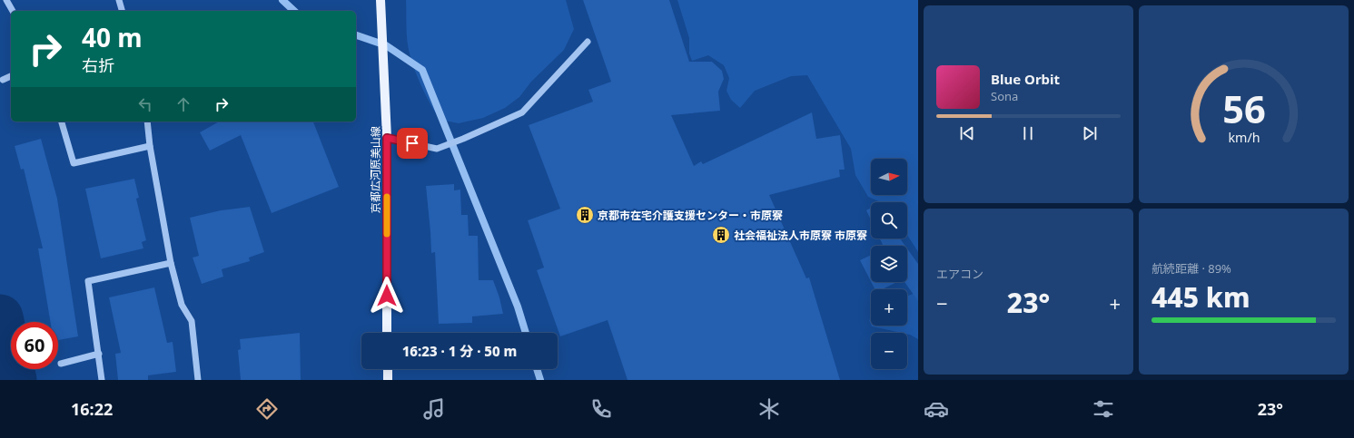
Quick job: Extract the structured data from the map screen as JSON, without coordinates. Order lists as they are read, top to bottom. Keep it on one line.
{"streets":{"main road":["京都広河原美山線"]},"places":{"building":["京都市在宅介護支援センター・市原寮","社会福祉法人市原寮 市原寮"]},"north":"right","page":{"turn":["40 m","右折"],"song":["Blue Orbit","Sona"],"map_buttons":["+","−"],"tile":["エアコン",["航続距離 · 89%","445 km"]],"heat":["−","23°","+"],"limit":"60","trip":"16:23 · 1 分 · 50 m","tabs":["16:22","23°"],"gauge":["56","km/h"]}}
